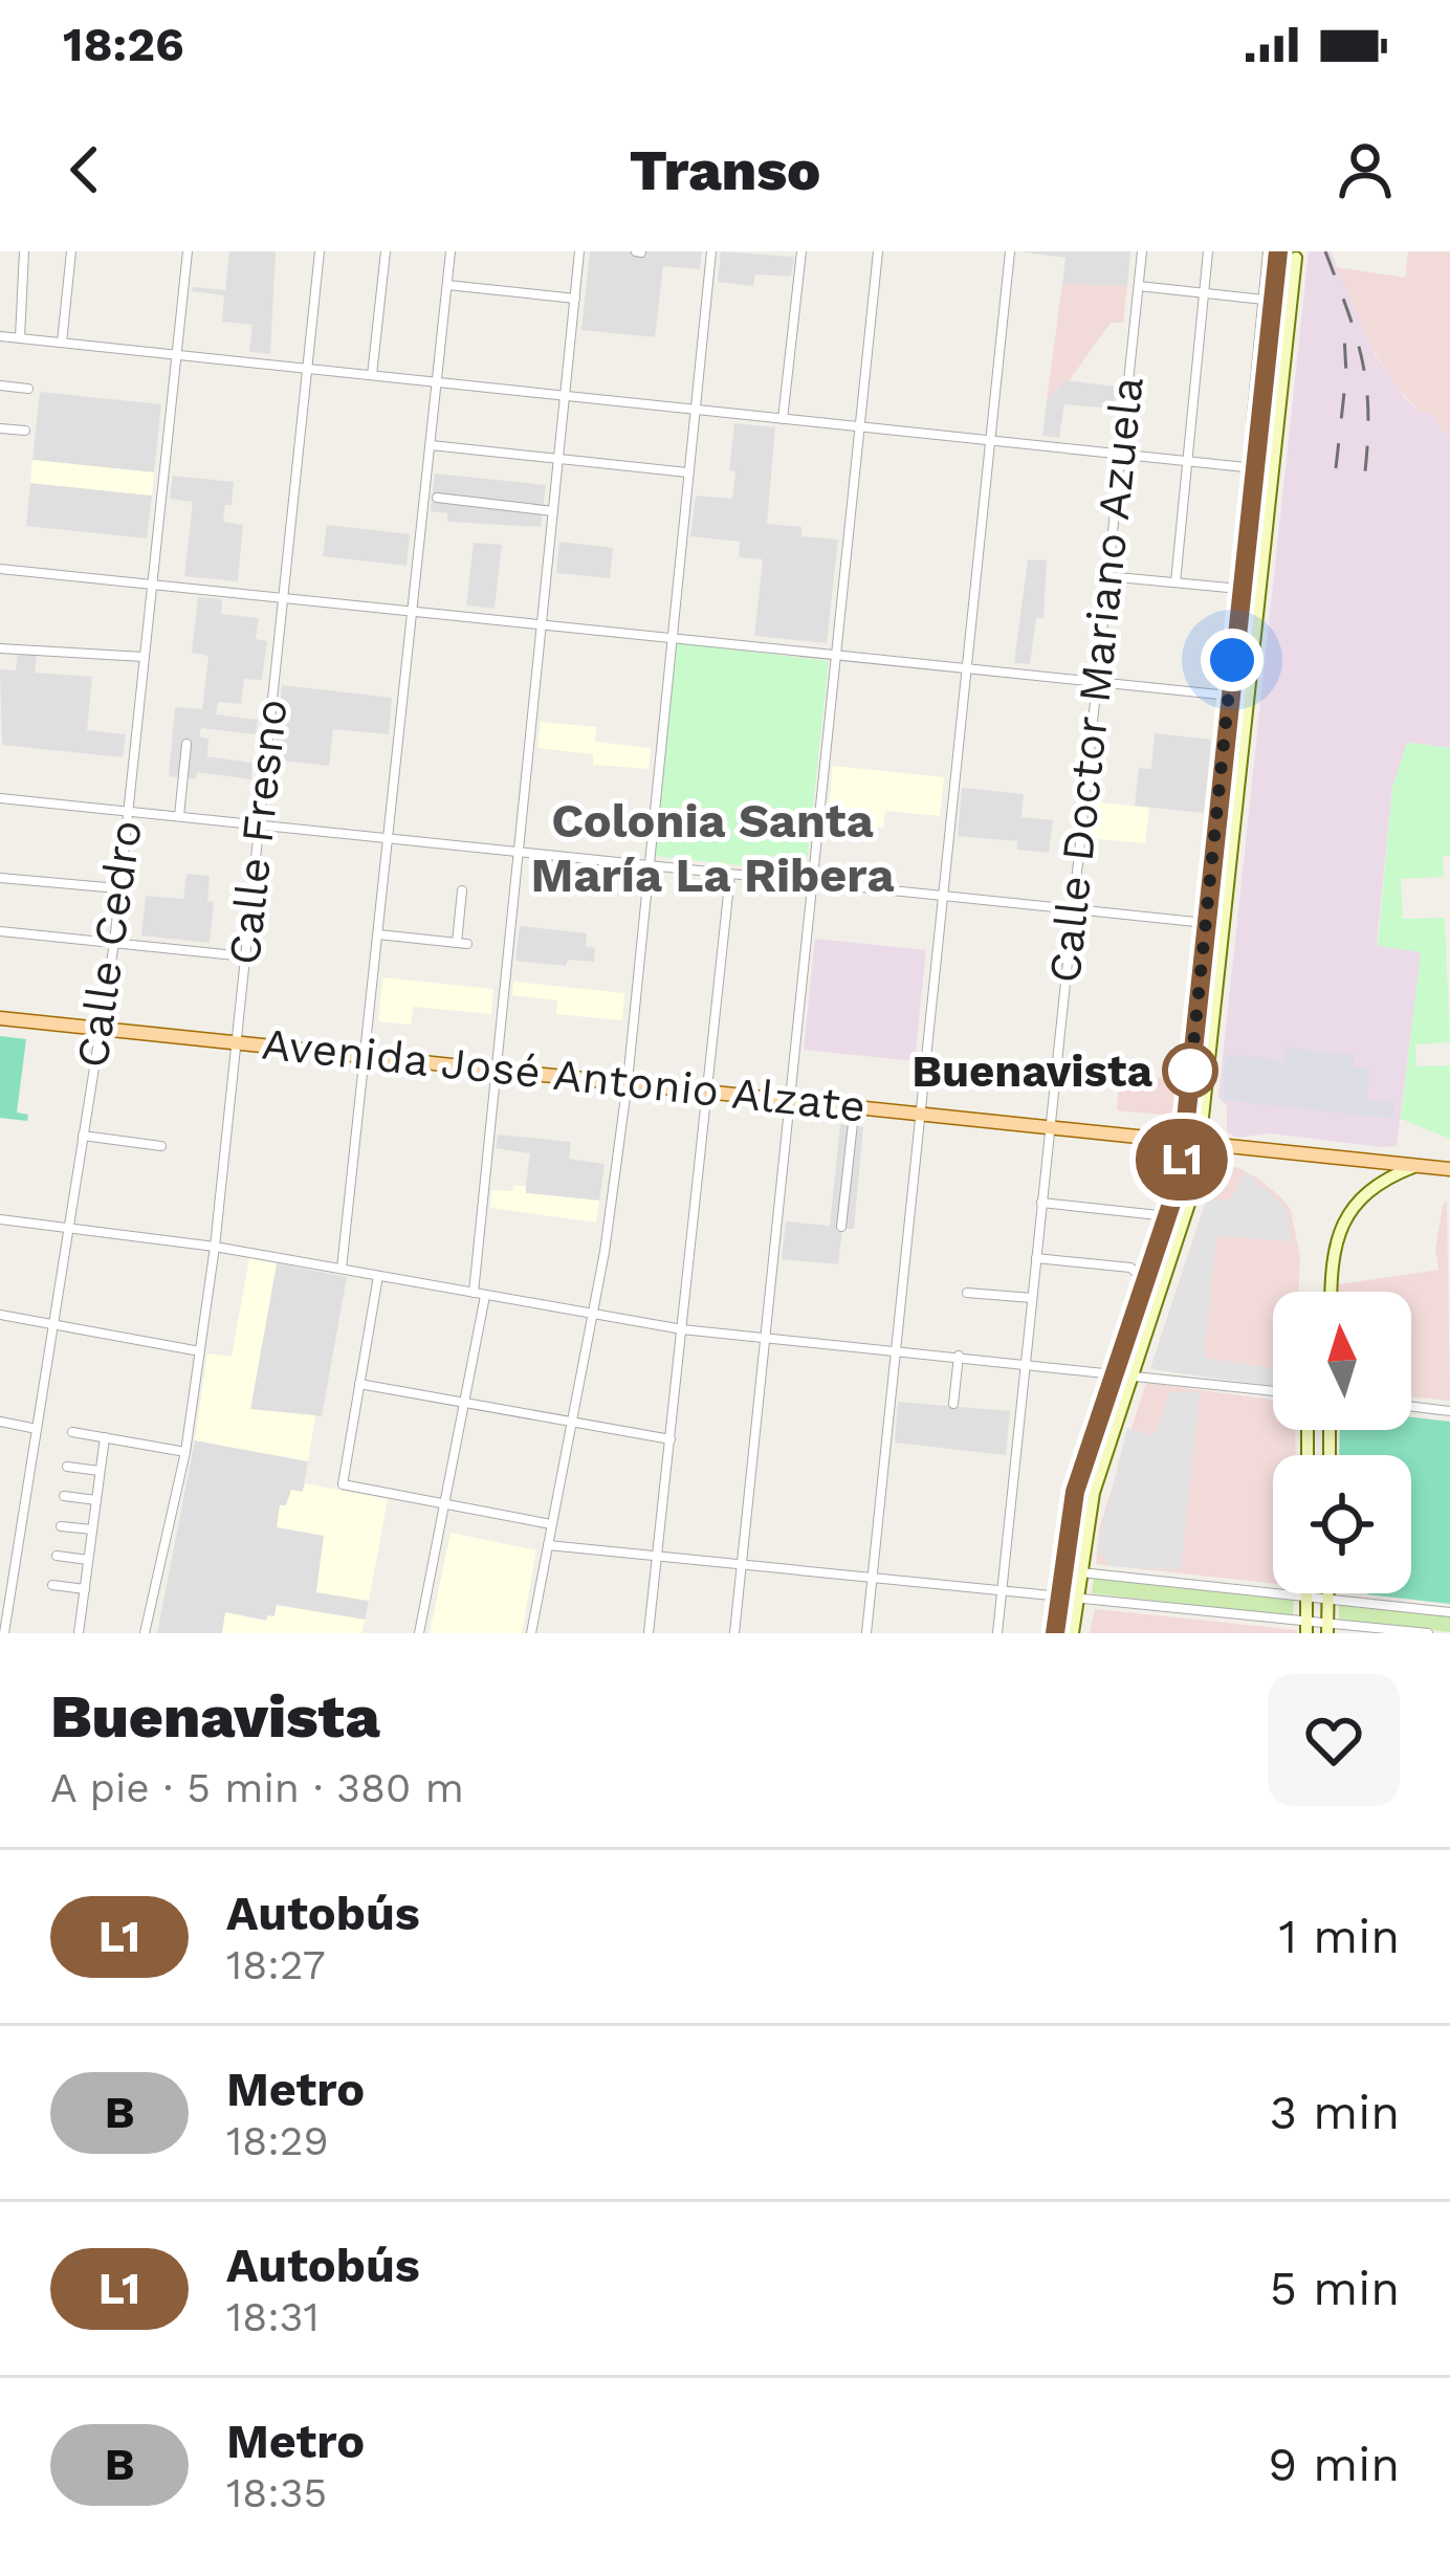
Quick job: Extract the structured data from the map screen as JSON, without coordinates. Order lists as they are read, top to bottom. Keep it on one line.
{"streets":{"main road":["Avenida José Antonio Alzate"],"street":["Calle Doctor Mariano Azuela","Calle Fresno","Calle Cedro"]},"crossings":[["Calle Doctor Mariano Azuela","Avenida José Antonio Alzate"],["Calle Fresno","Avenida José Antonio Alzate"],["Calle Cedro","Avenida José Antonio Alzate"]],"districts":["Colonia Santa María La Ribera"],"places":["Buenavista"],"lines":["bus line L1"],"north":"top","page":{"status":"18:26","header":"Transo","on_map":"L1","heading":["Buenavista","A pie · 5 min · 380 m"],"list":[{"mark":"L1","name":"Autobús","note":"18:27","value":"1 min"},{"mark":"B","name":"Metro","note":"18:29","value":"3 min"},{"mark":"L1","name":"Autobús","note":"18:31","value":"5 min"},{"mark":"B","name":"Metro","note":"18:35","value":"9 min"}]}}
